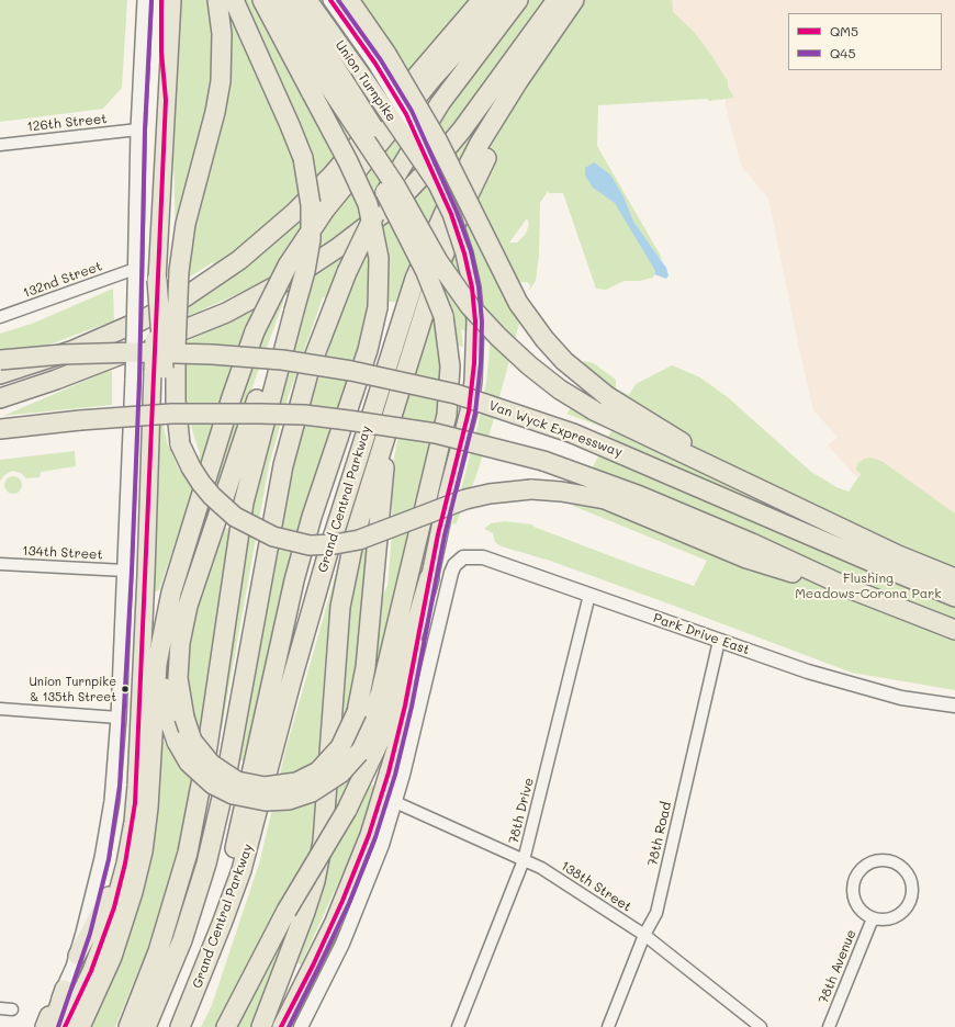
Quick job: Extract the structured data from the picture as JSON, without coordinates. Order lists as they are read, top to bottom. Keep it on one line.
{"streets":{"highway":["Van Wyck Expressway","Grand Central Parkway"],"main road":["Union Turnpike"],"street":["126th Street","132nd Street","134th Street","Park Drive East","78th Drive","78th Road","138th Street","78th Avenue"]},"crossings":[["Park Drive East","78th Drive"],["Park Drive East","78th Road"],["Park Drive East","138th Street"],["78th Drive","138th Street"],["78th Road","138th Street"]],"parks":["Flushing Meadows-Corona Park"],"places":["Union Turnpike & 135th Street"],"lines":["transit line QM5","transit line Q45"],"legend":["QM5","Q45"]}
